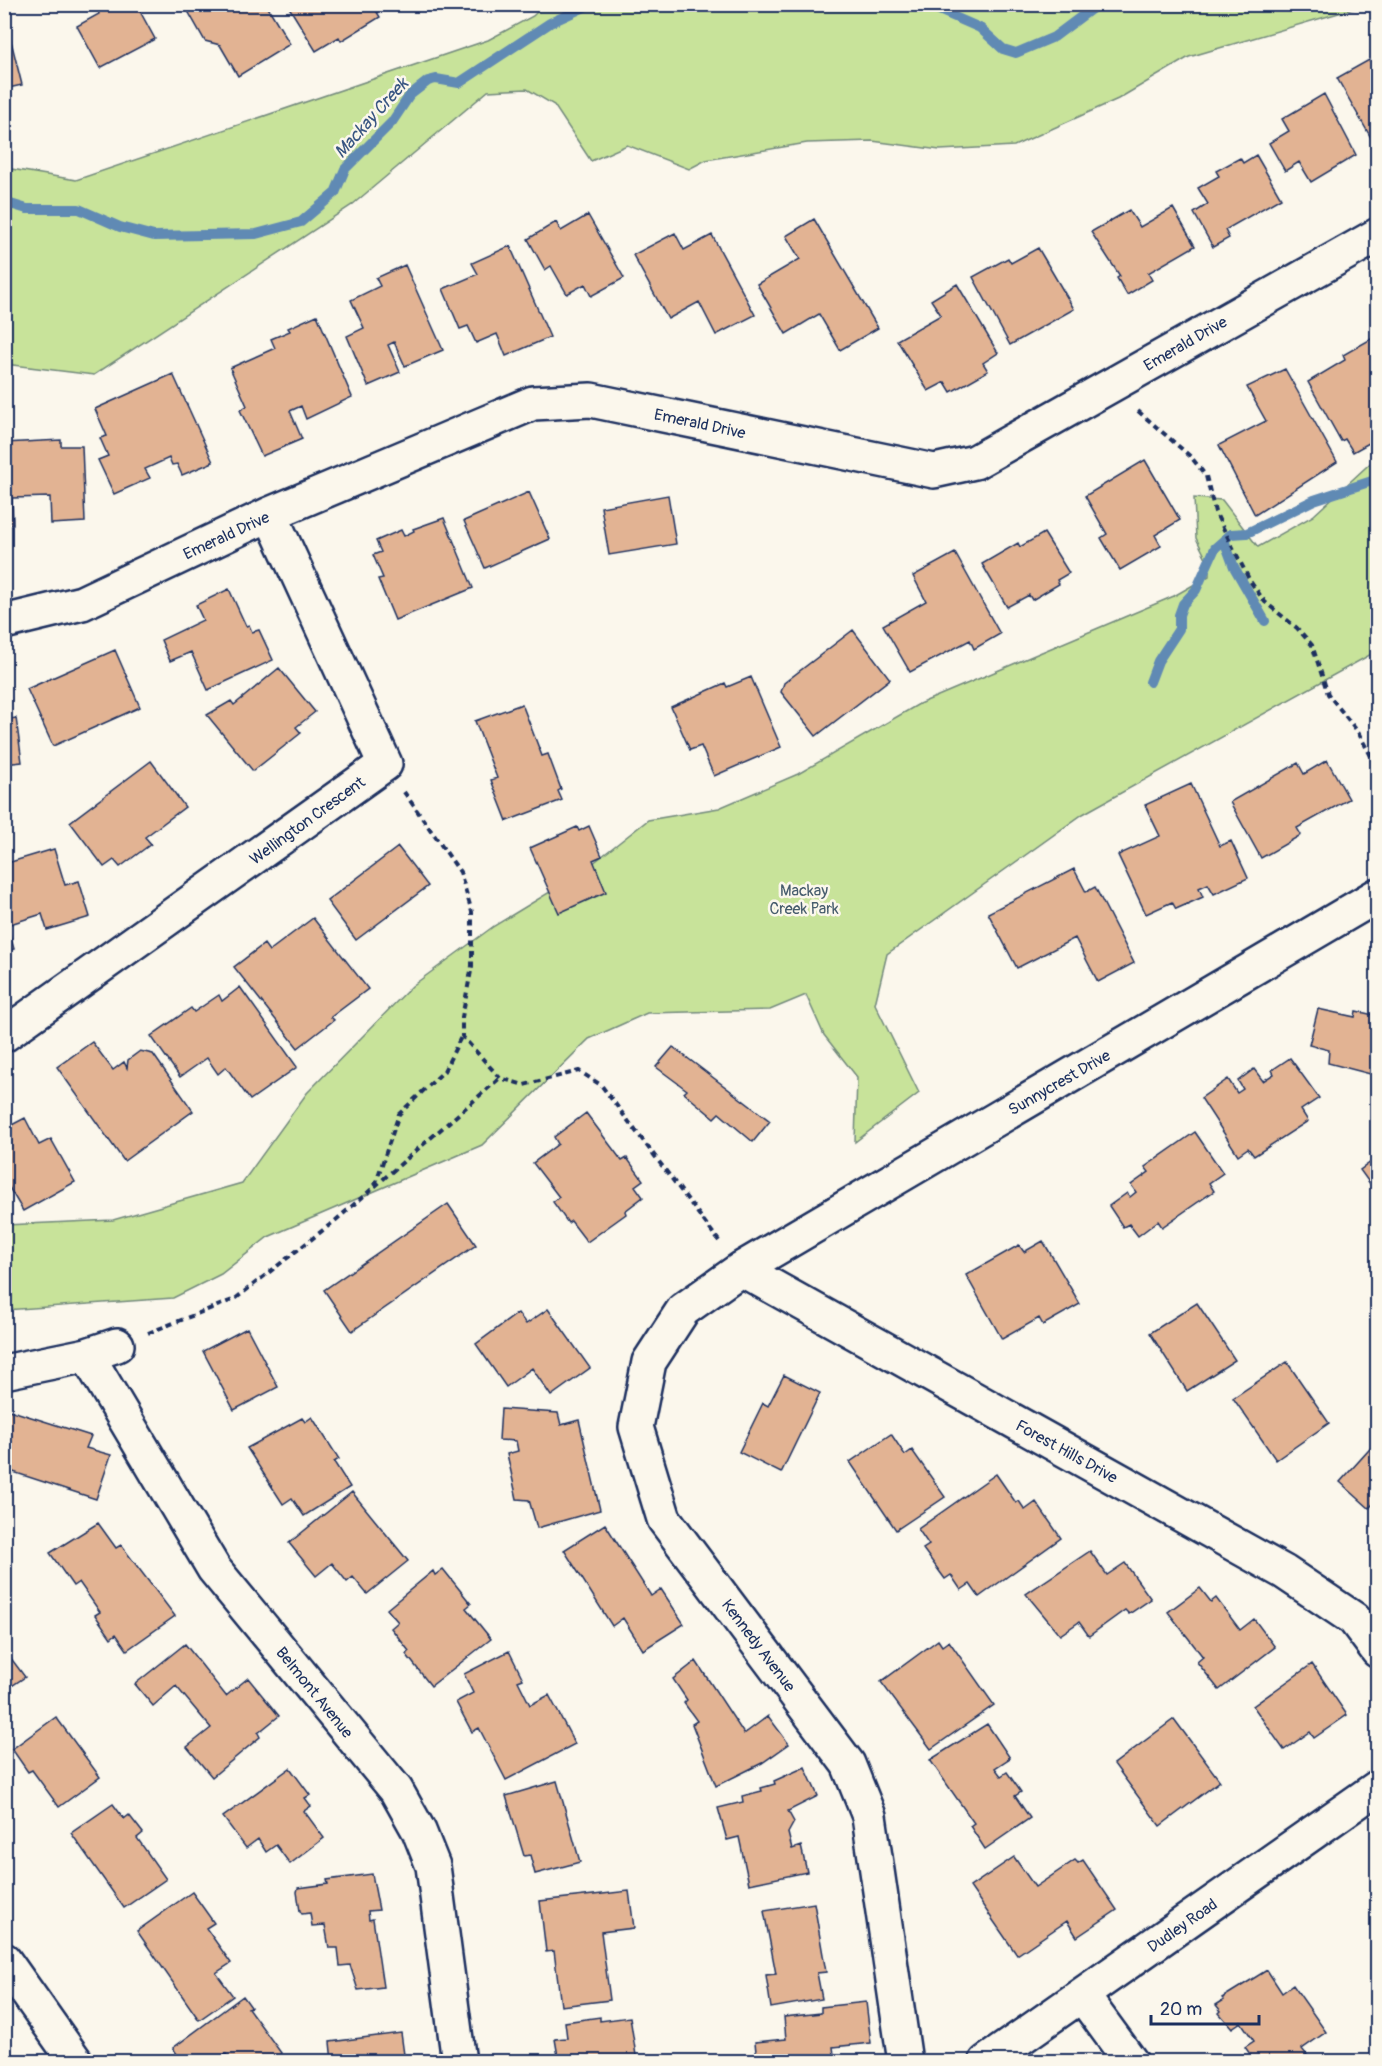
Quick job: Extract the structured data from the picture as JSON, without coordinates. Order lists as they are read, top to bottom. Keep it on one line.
{"streets":{"street":["Emerald Drive","Wellington Crescent","Sunnycrest Drive","Forest Hills Drive","Kennedy Avenue","Belmont Avenue","Dudley Road"]},"crossings":[["Sunnycrest Drive","Forest Hills Drive"],["Sunnycrest Drive","Kennedy Avenue"],["Forest Hills Drive","Kennedy Avenue"]],"water":["Mackay Creek"],"parks":["Mackay Creek Park"],"scale_bar":"20 m"}
